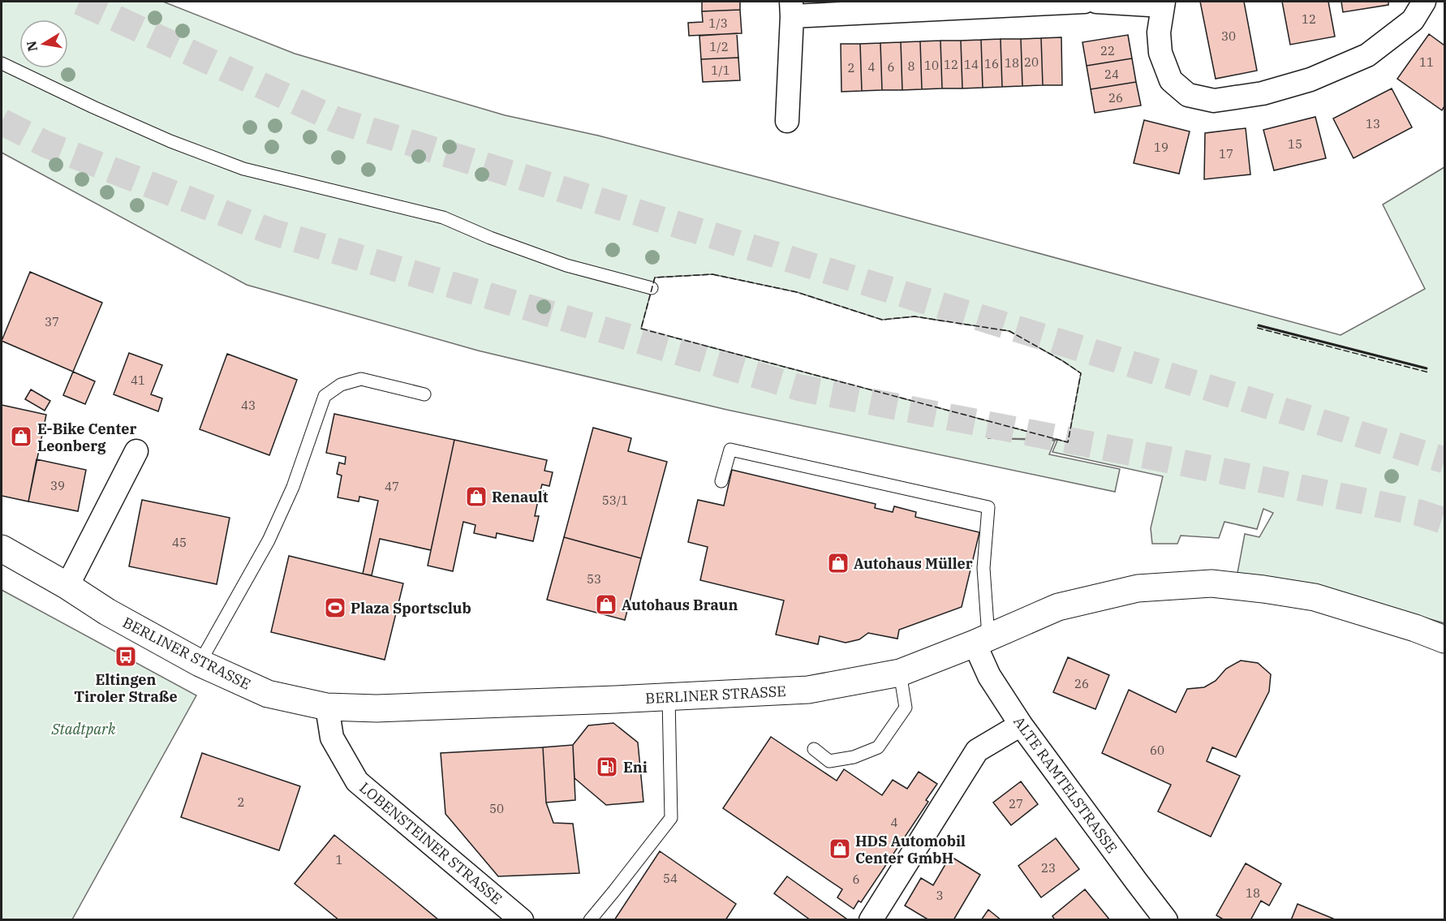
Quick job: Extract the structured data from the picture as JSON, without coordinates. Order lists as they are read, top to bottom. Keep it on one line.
{"streets":{"main road":["BERLINER STRASSE"],"street":["ALTE RAMTELSTRASSE","LOBENSTEINER STRASSE"]},"crossings":[["BERLINER STRASSE","ALTE RAMTELSTRASSE"],["BERLINER STRASSE","LOBENSTEINER STRASSE"]],"parks":["Stadtpark"],"places":{"shop":["E-Bike Center Leonberg","Renault","Autohaus Müller","Autohaus Braun","HDS Automobil Center GmbH"],"sports":["Plaza Sportsclub"],"bus stop":["Eltingen Tiroler Straße"],"fuel station":["Eni"]},"house_numbers":["12","1/3","30","1/2","22","20","11","18","16","12","14","10","8","4","6","2","1/1","24","26","13","15","19","17","37","41","43","39","47","53/1","45","53","26","60","2","27","50","4","1","23","54","6","18","3"],"north":"left"}
